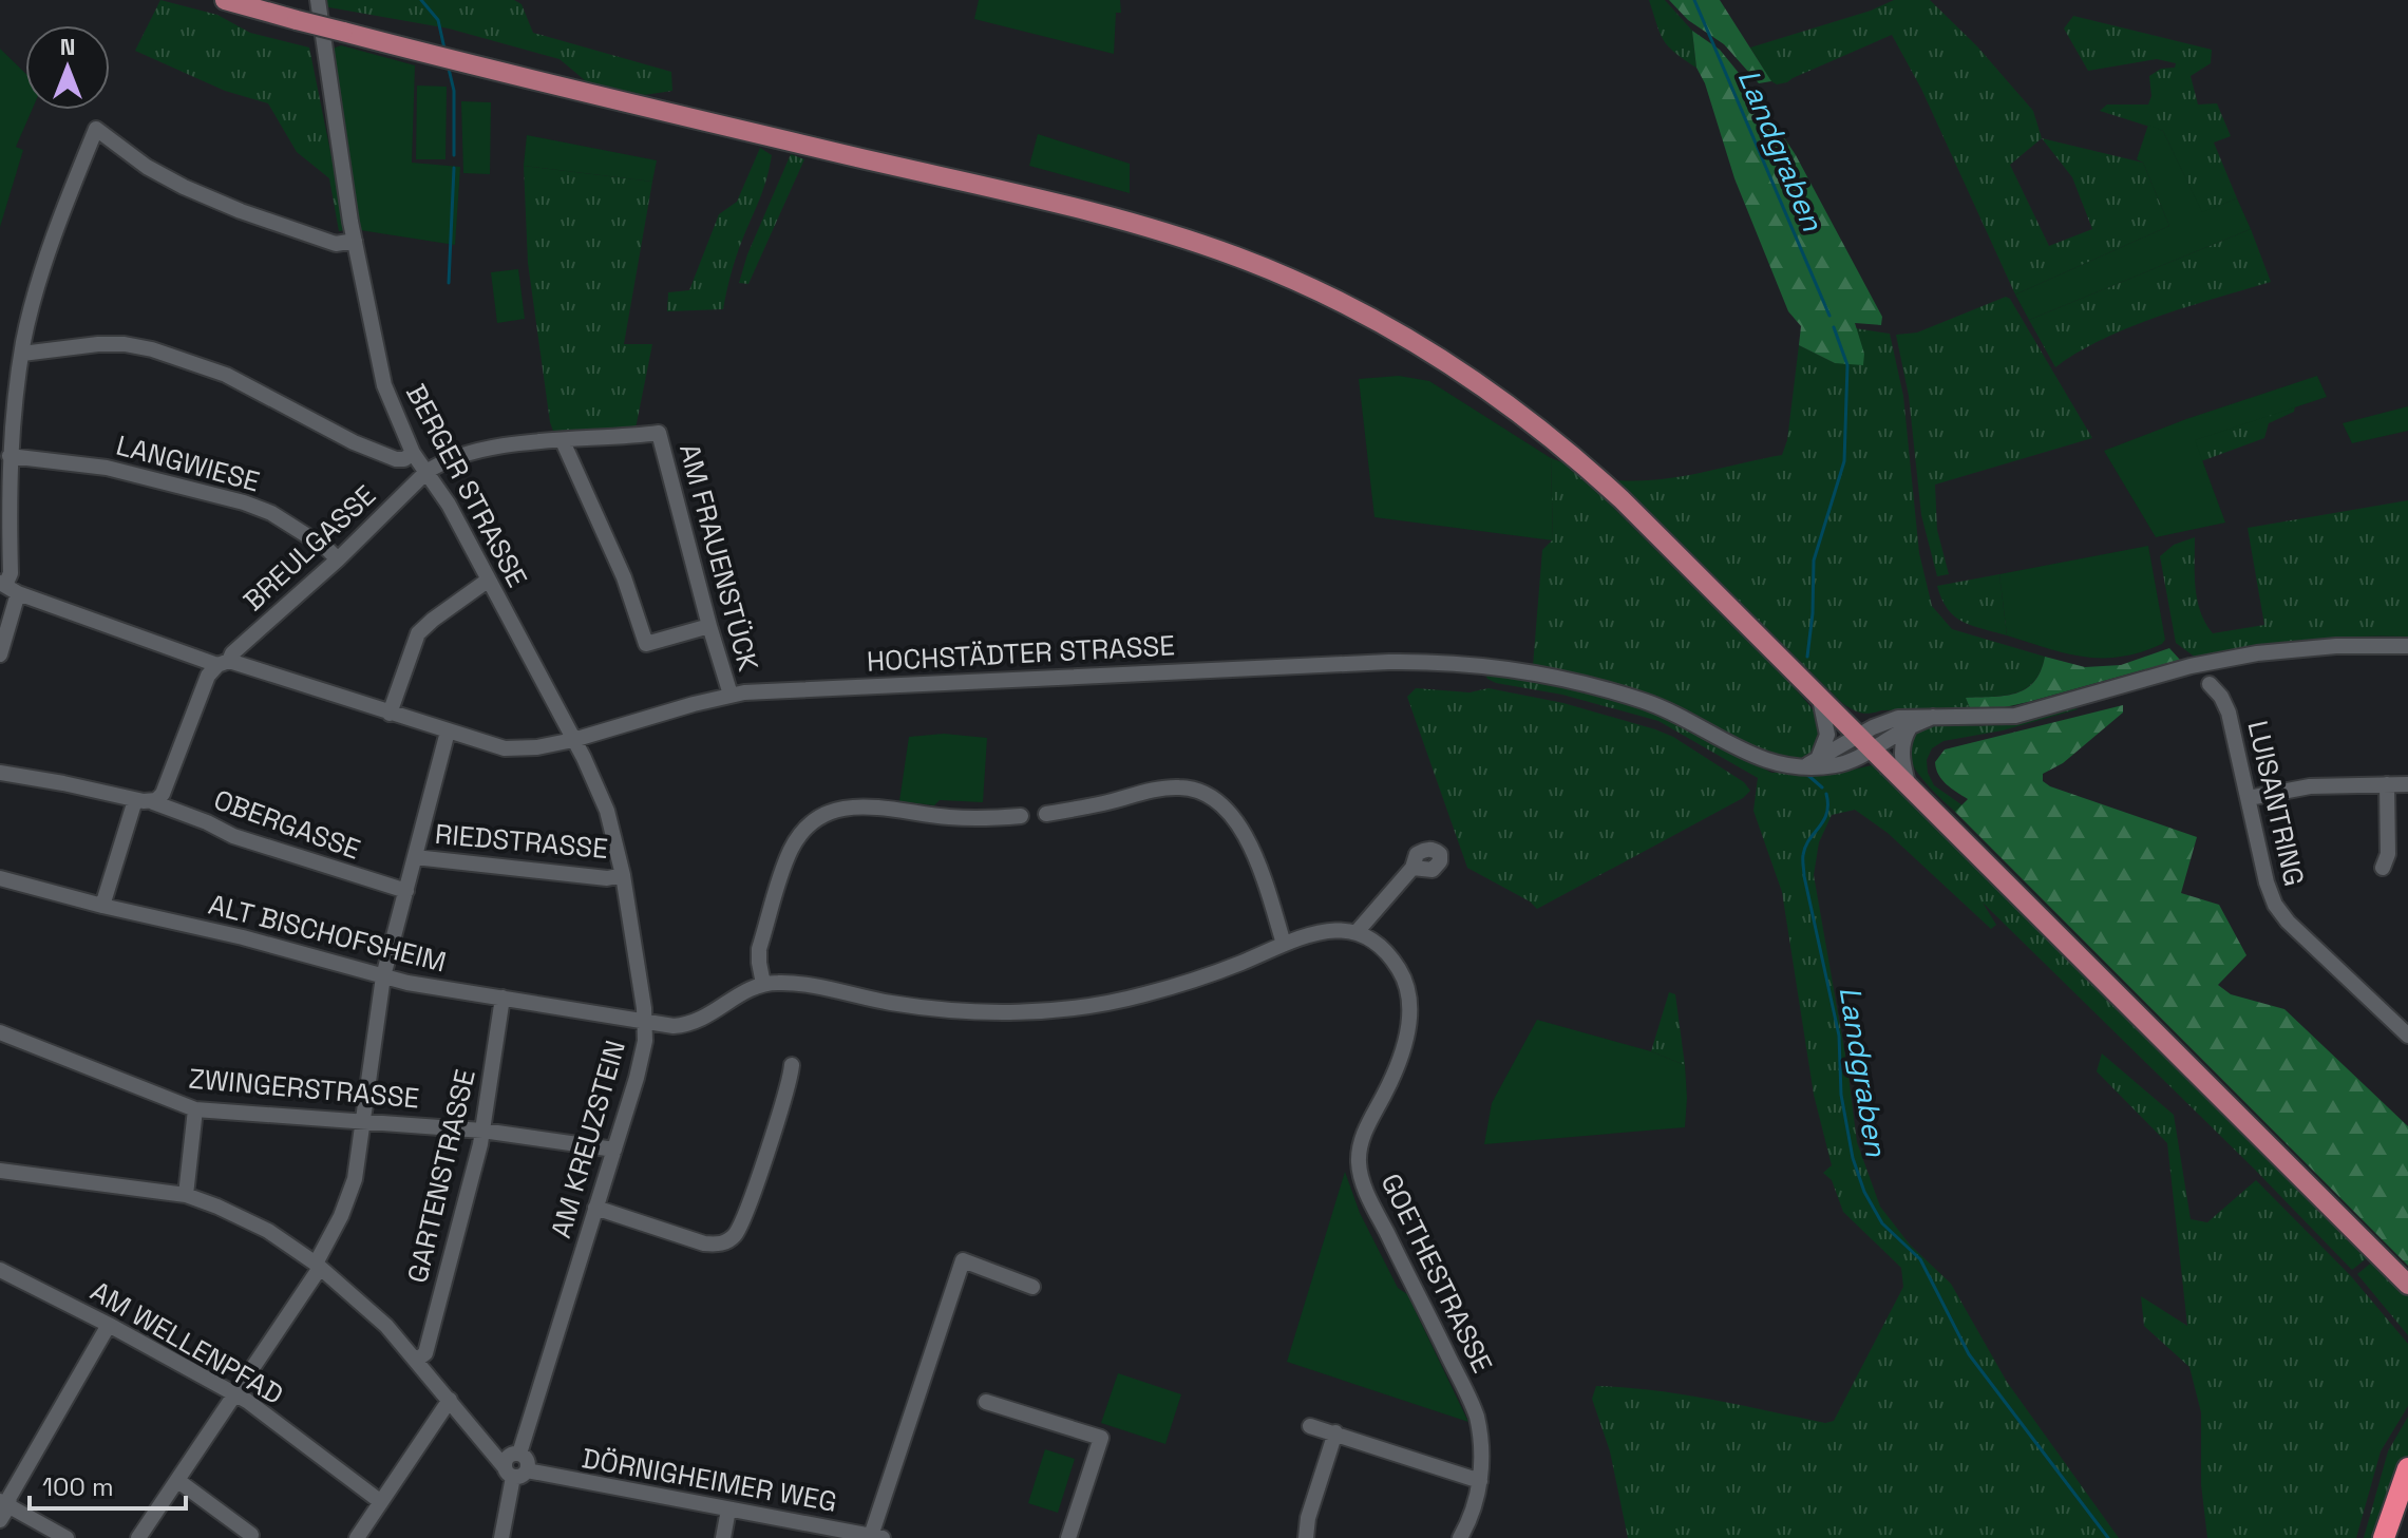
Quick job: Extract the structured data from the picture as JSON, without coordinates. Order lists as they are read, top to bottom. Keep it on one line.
{"streets":{"street":["LANGWIESE","BERGER STRASSE","BREULGASSE","AM FRAUENSTÜCK","HOCHSTÄDTER STRASSE","LUISANTRING","OBERGASSE","RIEDSTRASSE","ALT BISCHOFSHEIM","ZWINGERSTRASSE","AM KREUZSTEIN","GARTENSTRASSE","GOETHESTRASSE","AM WELLENPFAD","DÖRNIGHEIMER WEG"]},"crossings":[["LANGWIESE","BREULGASSE"],["BERGER STRASSE","BREULGASSE"],["BERGER STRASSE","HOCHSTÄDTER STRASSE"],["BERGER STRASSE","AM KREUZSTEIN"],["BREULGASSE","HOCHSTÄDTER STRASSE"],["BREULGASSE","OBERGASSE"],["AM FRAUENSTÜCK","HOCHSTÄDTER STRASSE"],["HOCHSTÄDTER STRASSE","AM KREUZSTEIN"],["RIEDSTRASSE","AM KREUZSTEIN"],["ALT BISCHOFSHEIM","AM KREUZSTEIN"],["ALT BISCHOFSHEIM","GARTENSTRASSE"],["ZWINGERSTRASSE","AM KREUZSTEIN"],["ZWINGERSTRASSE","GARTENSTRASSE"],["AM KREUZSTEIN","DÖRNIGHEIMER WEG"]],"water":["Landgraben"],"scale_bar":"100 m","north":"top"}
